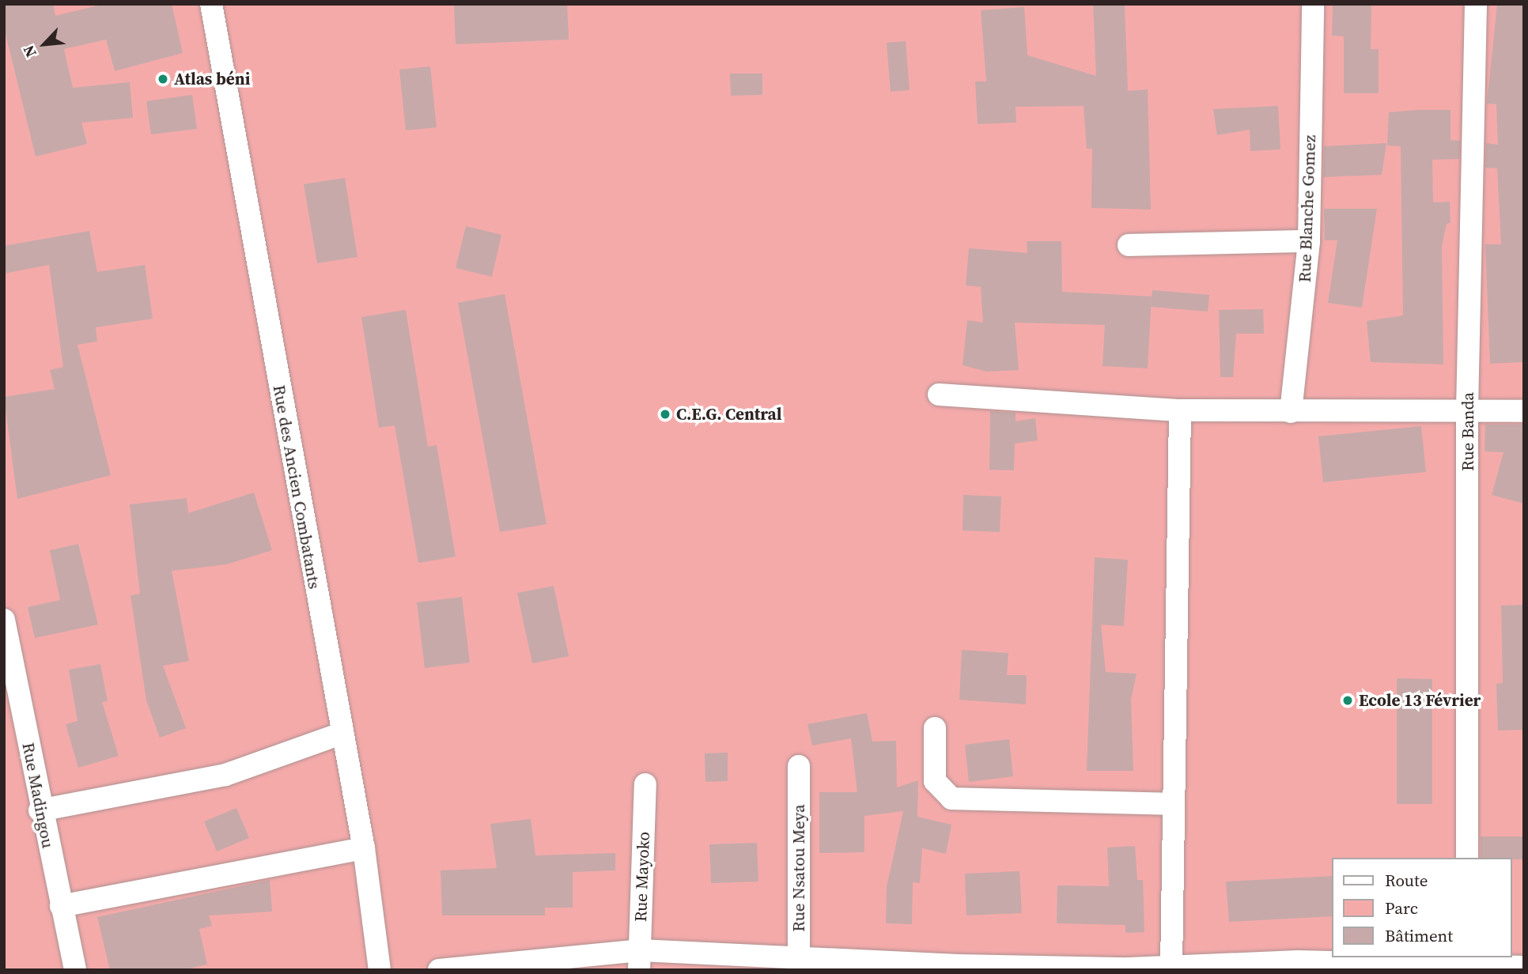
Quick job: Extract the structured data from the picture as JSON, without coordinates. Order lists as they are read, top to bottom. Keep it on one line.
{"streets":{"street":["Rue Blanche Gomez","Rue Banda","Rue des Ancien Combatants","Rue Madingou","Rue Nsatou Meya","Rue Mayoko"]},"places":["Atlas béni","C.E.G. Central","Ecole 13 Février"],"legend":["Route","Parc","Bâtiment"],"north":"bottom left"}
